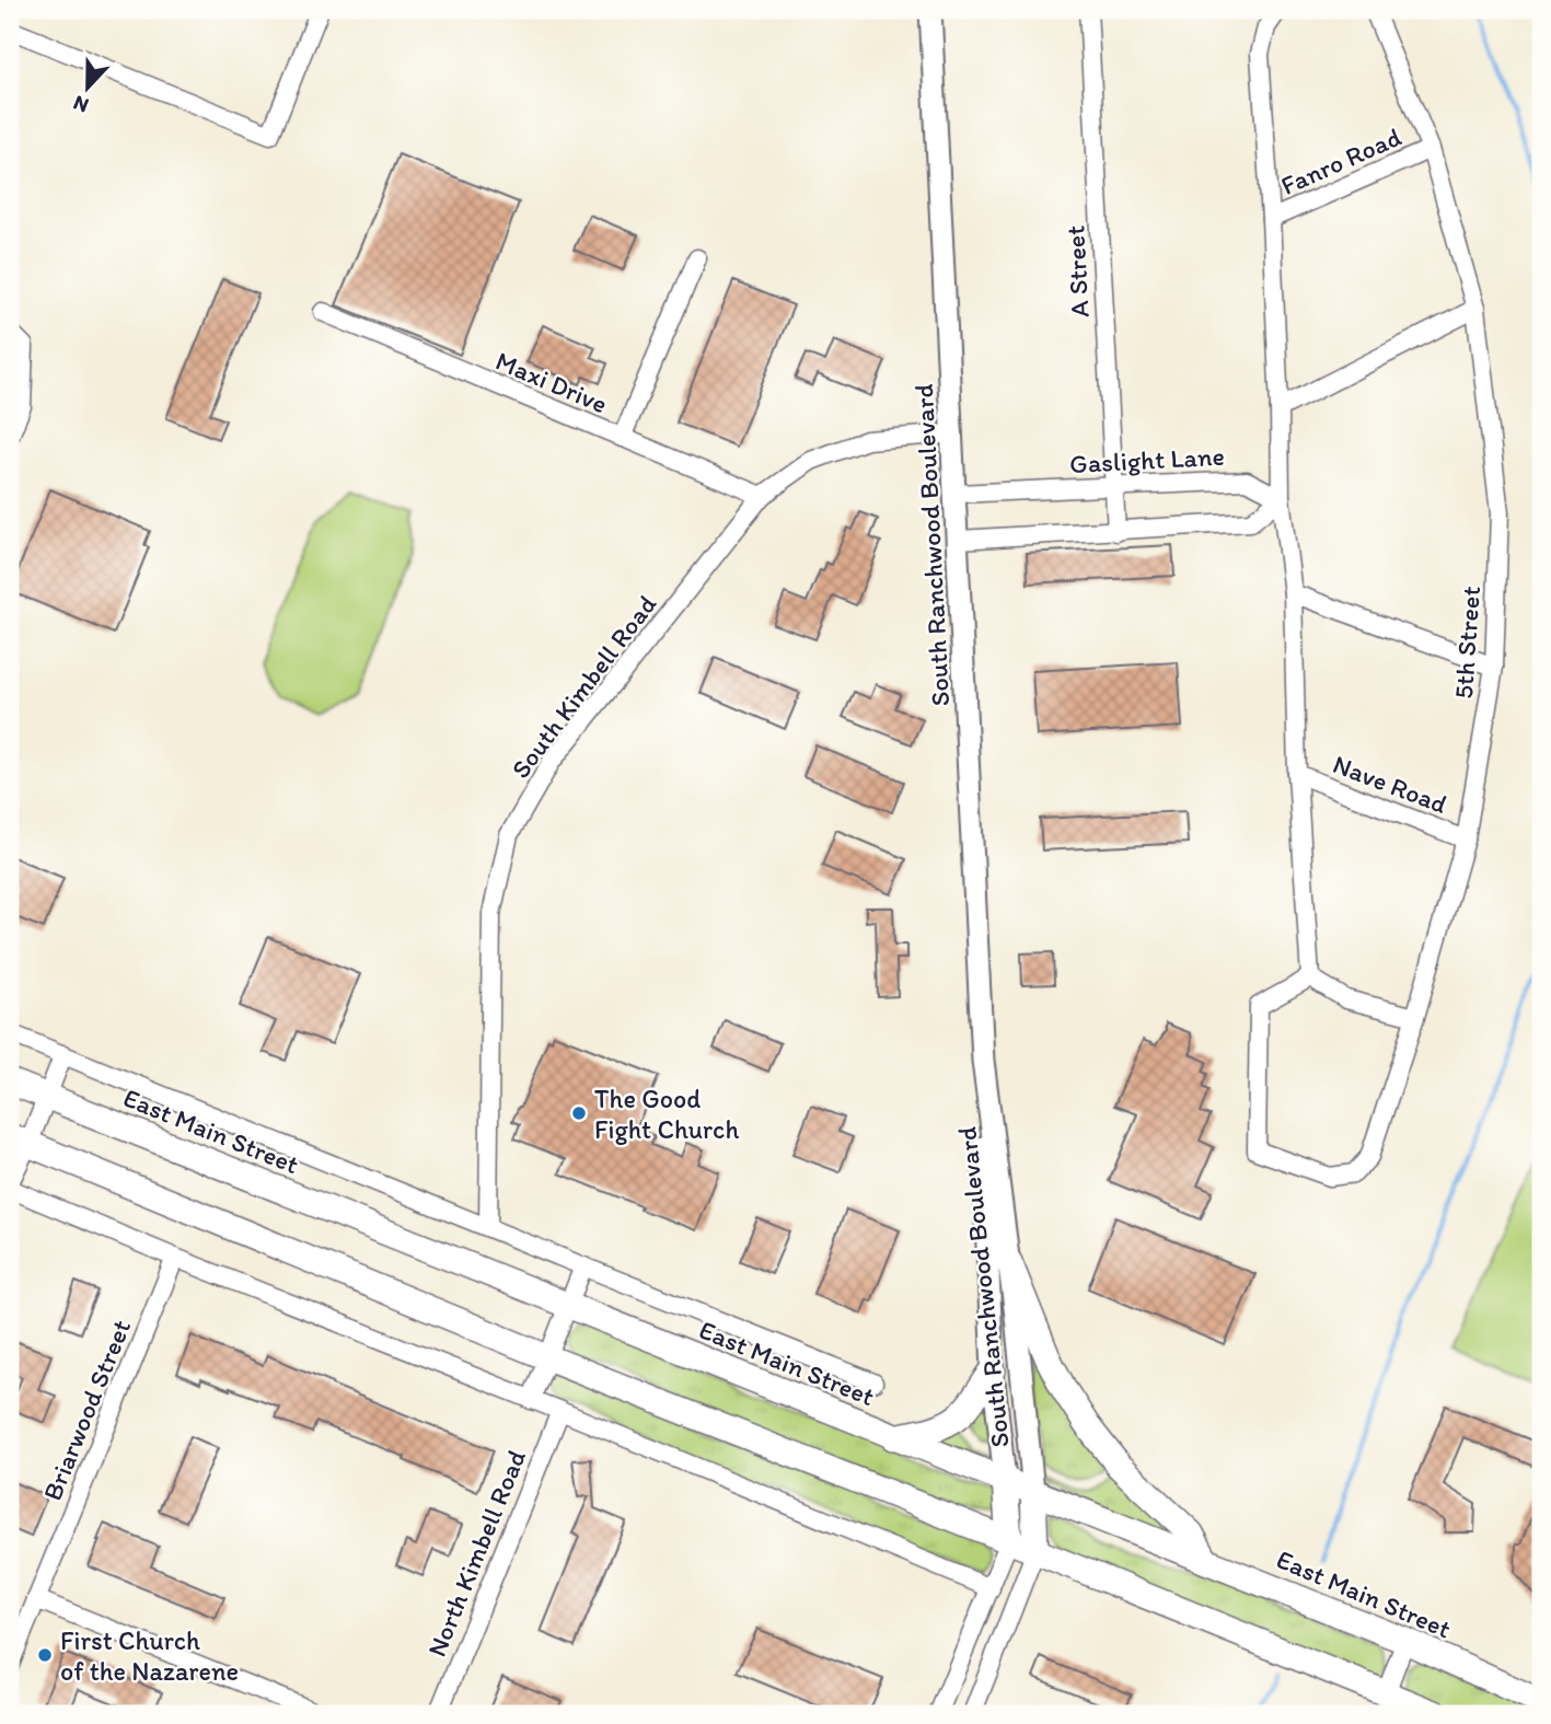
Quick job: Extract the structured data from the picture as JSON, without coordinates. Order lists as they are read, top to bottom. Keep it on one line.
{"streets":{"highway":["East Main Street"],"main road":["South Ranchwood Boulevard"],"street":["Fanro Road","A Street","Maxi Drive","Gaslight Lane","5th Street","South Kimbell Road","Nave Road","Briarwood Street","North Kimbell Road"]},"crossings":[["Fanro Road","5th Street"],["A Street","Gaslight Lane"],["Maxi Drive","South Kimbell Road"],["Gaslight Lane","South Ranchwood Boulevard"],["South Ranchwood Boulevard","South Kimbell Road"],["South Ranchwood Boulevard","East Main Street"],["5th Street","Nave Road"],["South Kimbell Road","East Main Street"]],"places":["The Good Fight Church","First Church of the Nazarene"],"north":"bottom"}
